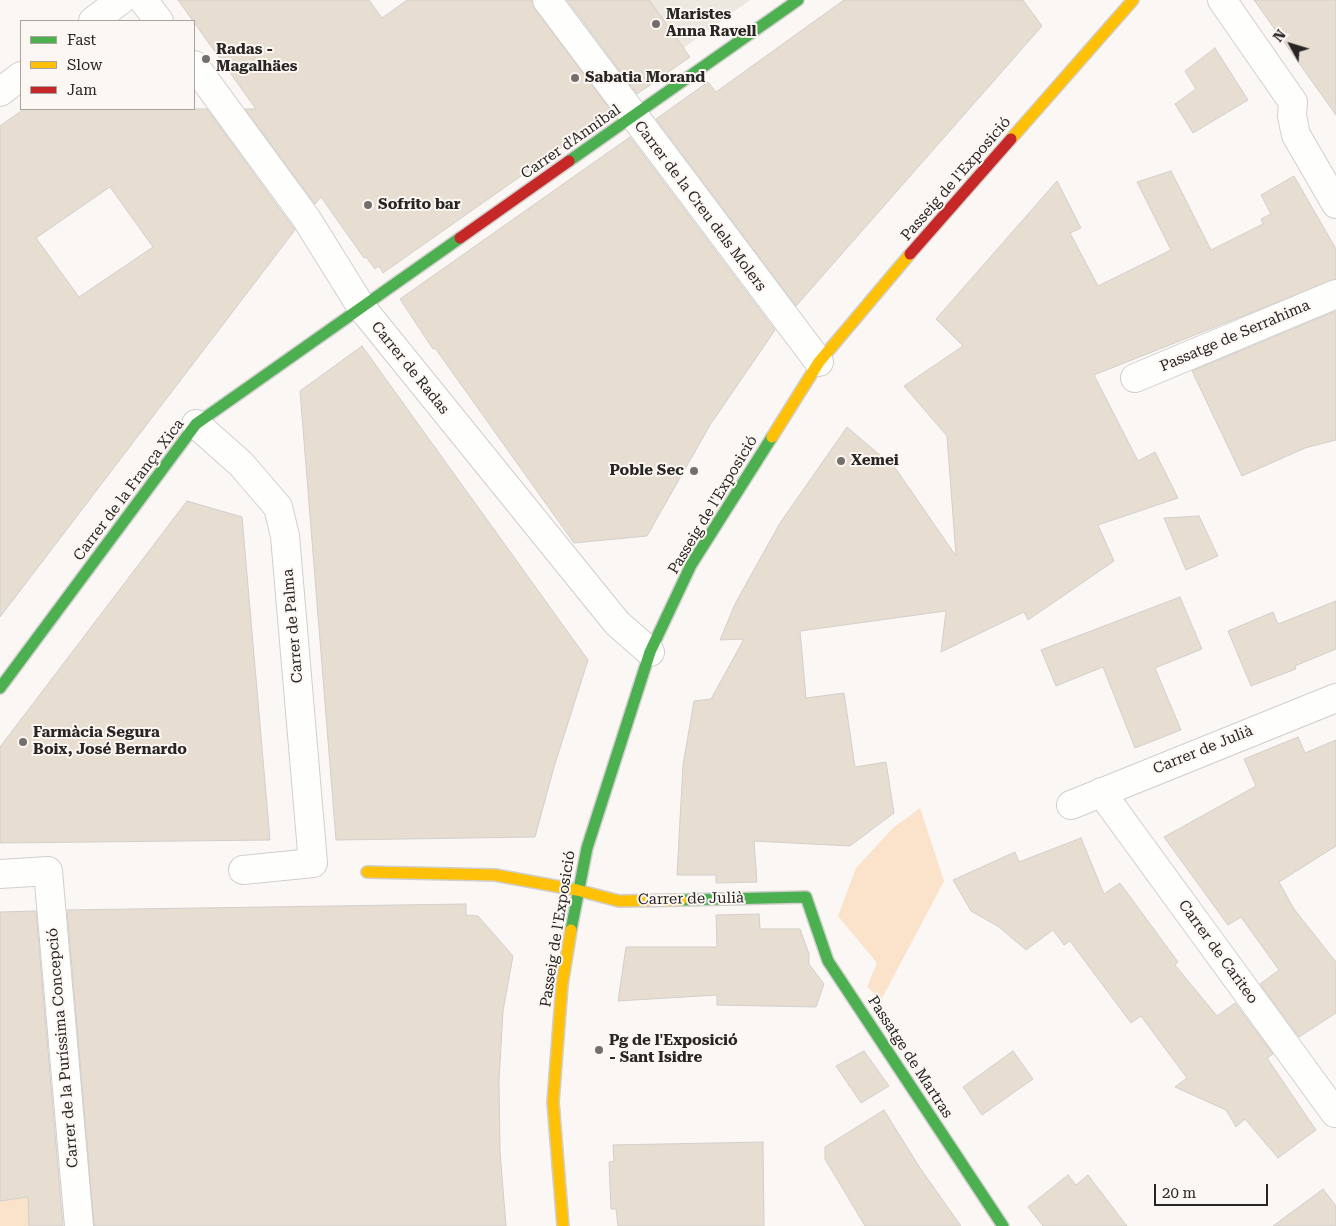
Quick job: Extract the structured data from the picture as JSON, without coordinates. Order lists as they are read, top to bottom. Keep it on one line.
{"streets":{"street":["Carrer d'Anníbal","Passeig de l'Exposició","Carrer de la Creu dels Molers","Passatge de Serrahima","Carrer de Radas","Carrer de la França Xica","Carrer de Palma","Carrer de Julià","Carrer de Cariteo","Carrer de la Puríssima Concepció","Passatge de Martras"]},"crossings":[["Carrer d'Anníbal","Carrer de la Creu dels Molers"],["Carrer d'Anníbal","Carrer de Radas"],["Carrer d'Anníbal","Carrer de la França Xica"],["Passeig de l'Exposició","Carrer de la Creu dels Molers"],["Passeig de l'Exposició","Carrer de Radas"],["Passeig de l'Exposició","Carrer de Julià"],["Carrer de Radas","Carrer de la França Xica"],["Carrer de la França Xica","Carrer de Palma"],["Carrer de Julià","Carrer de Cariteo"],["Carrer de Julià","Passatge de Martras"]],"places":["Maristes Anna Ravell","Radas - Magalhäes","Sabatia Morand","Sofrito bar","Xemei","Poble Sec","Farmàcia Segura Boix, José Bernardo","Pg de l'Exposició - Sant Isidre"],"legend":["Fast","Slow","Jam"],"scale_bar":"20 m","north":"top left"}
